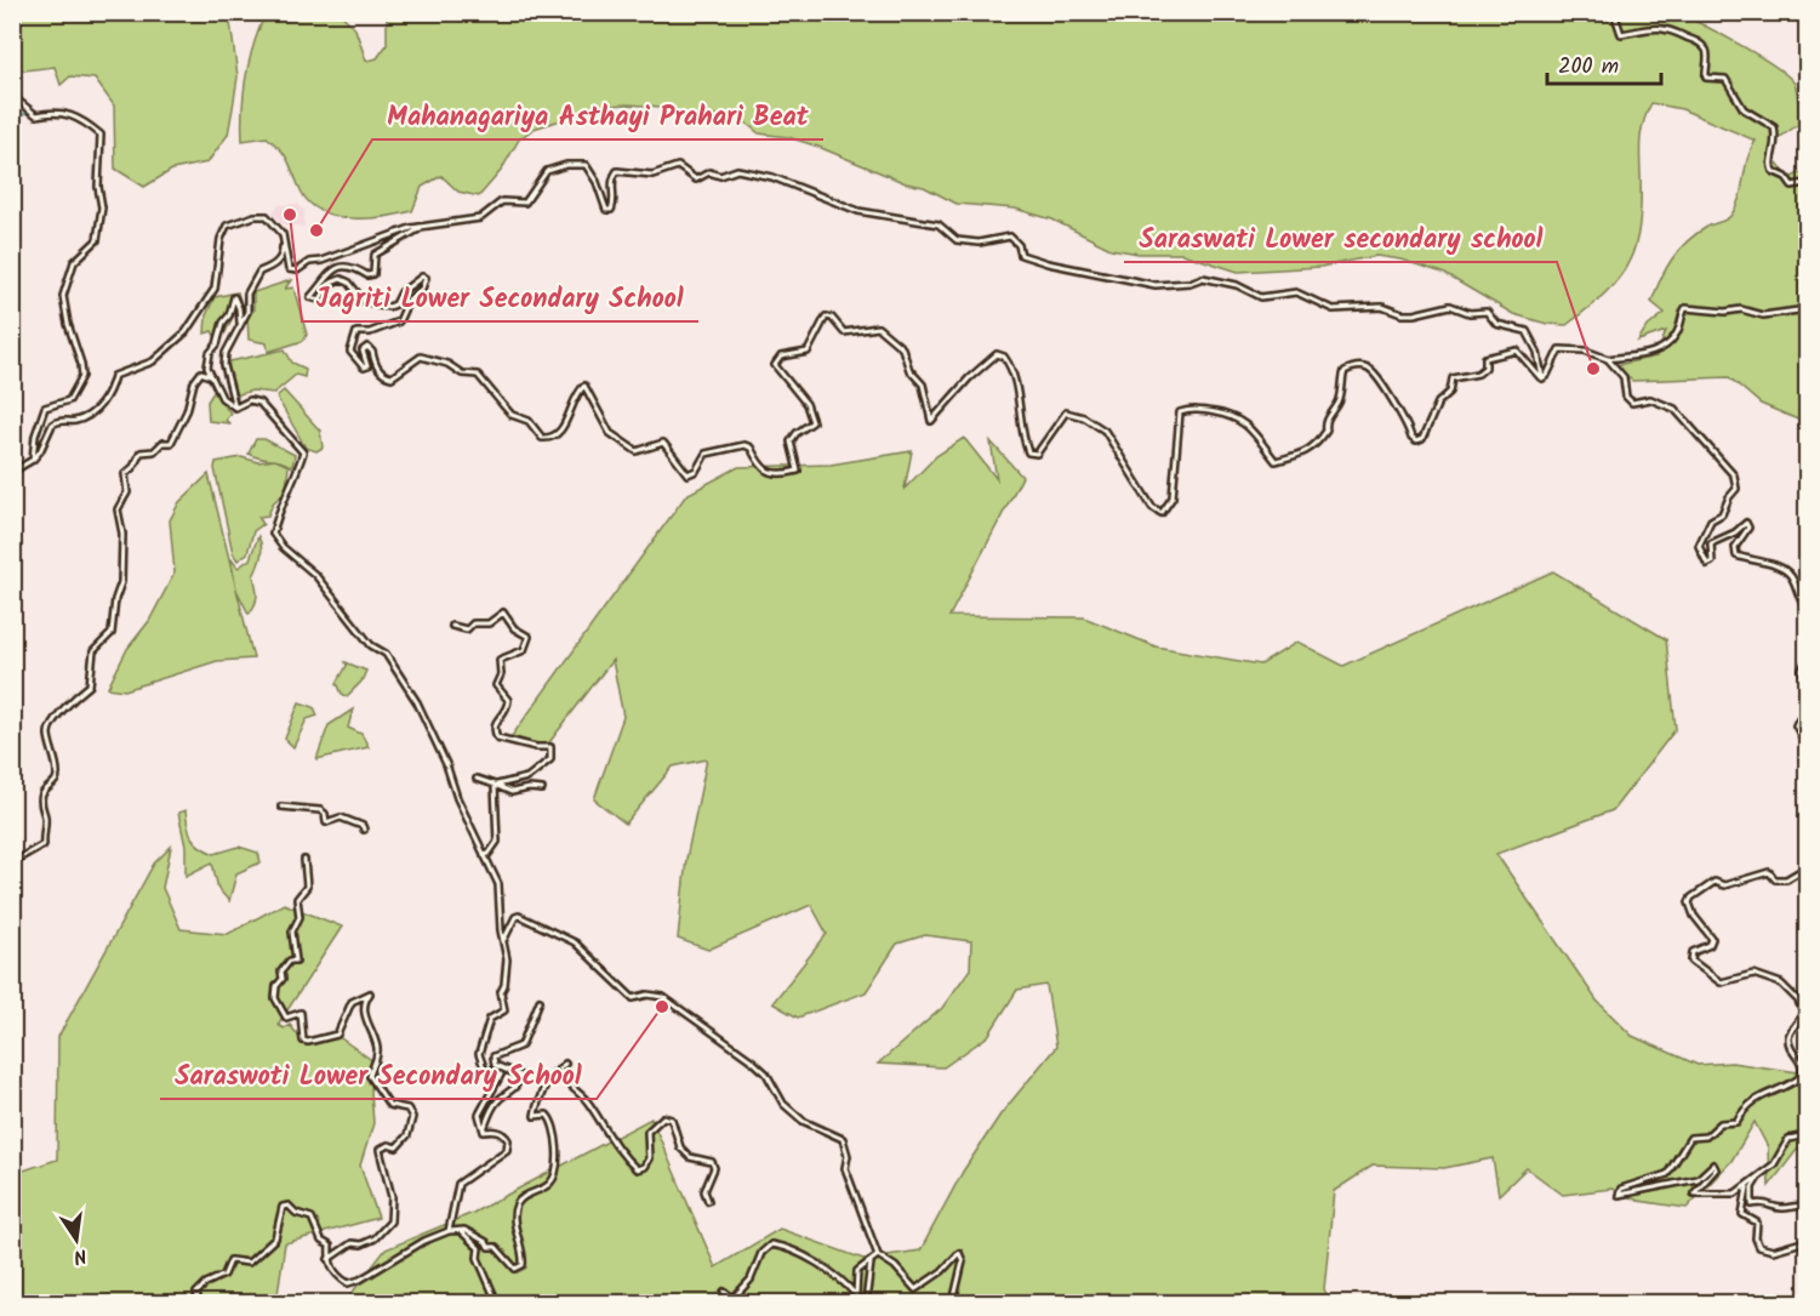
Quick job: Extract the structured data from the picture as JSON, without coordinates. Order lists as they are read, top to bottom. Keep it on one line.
{"places":["Jagriti Lower Secondary School","Mahanagariya Asthayi Prahari Beat","Saraswati Lower secondary school","Saraswoti Lower Secondary School"],"scale_bar":"200 m","north":"bottom"}
